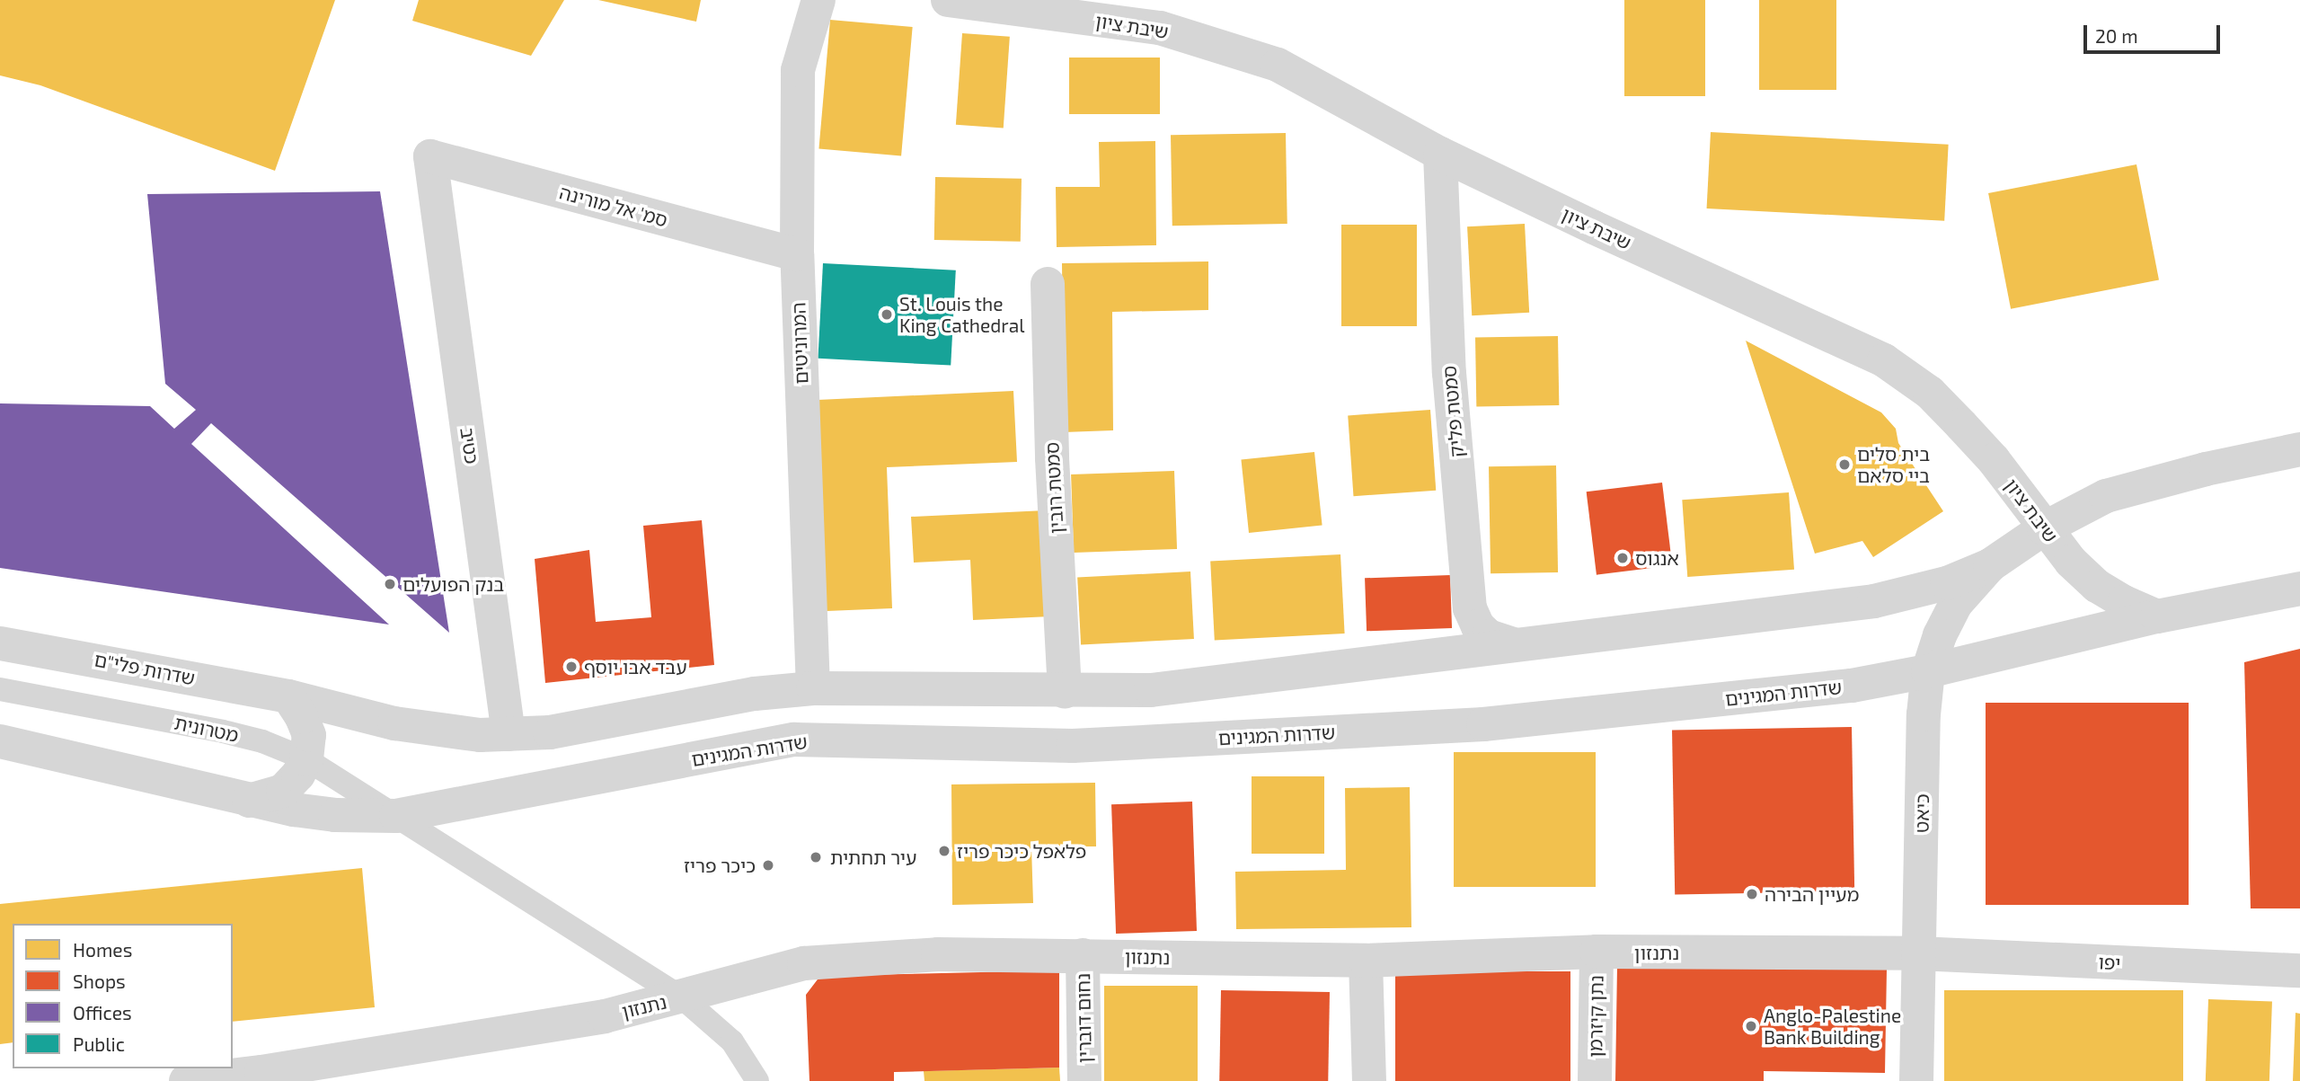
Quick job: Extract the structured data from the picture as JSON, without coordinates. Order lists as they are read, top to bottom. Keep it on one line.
{"streets":{"street":["שיבת ציון","סמ' אל מורינה","המרוניטים","סמטת פליק","כטיב","סמטת רובין","שדרות פלי\"ם","שדרות המגינים","כיאט","נתנזון","יפו","נתן קיזרמן","נחום דוברין"],"lane":["מטרונית"]},"crossings":[["שיבת ציון","סמטת פליק"],["שיבת ציון","שדרות המגינים"],["סמ' אל מורינה","המרוניטים"],["סמ' אל מורינה","כטיב"],["שדרות המגינים","מטרונית"],["שדרות המגינים","כיאט"],["מטרונית","נתנזון"],["כיאט","נתנזון"],["כיאט","יפו"],["נתנזון","יפו"],["נתנזון","נתן קיזרמן"],["נתנזון","נחום דוברין"]],"places":["St. Louis the King Cathedral","בית סלים ביי סלאם","אנגוס","בנק הפועלים","עבד אבו יוסף","פלאפל כיכר פריז","עיר תחתית","כיכר פריז","מעיין הבירה","Anglo-Palestine Bank Building"],"legend":["Homes","Shops","Offices","Public"],"scale_bar":"20 m"}
